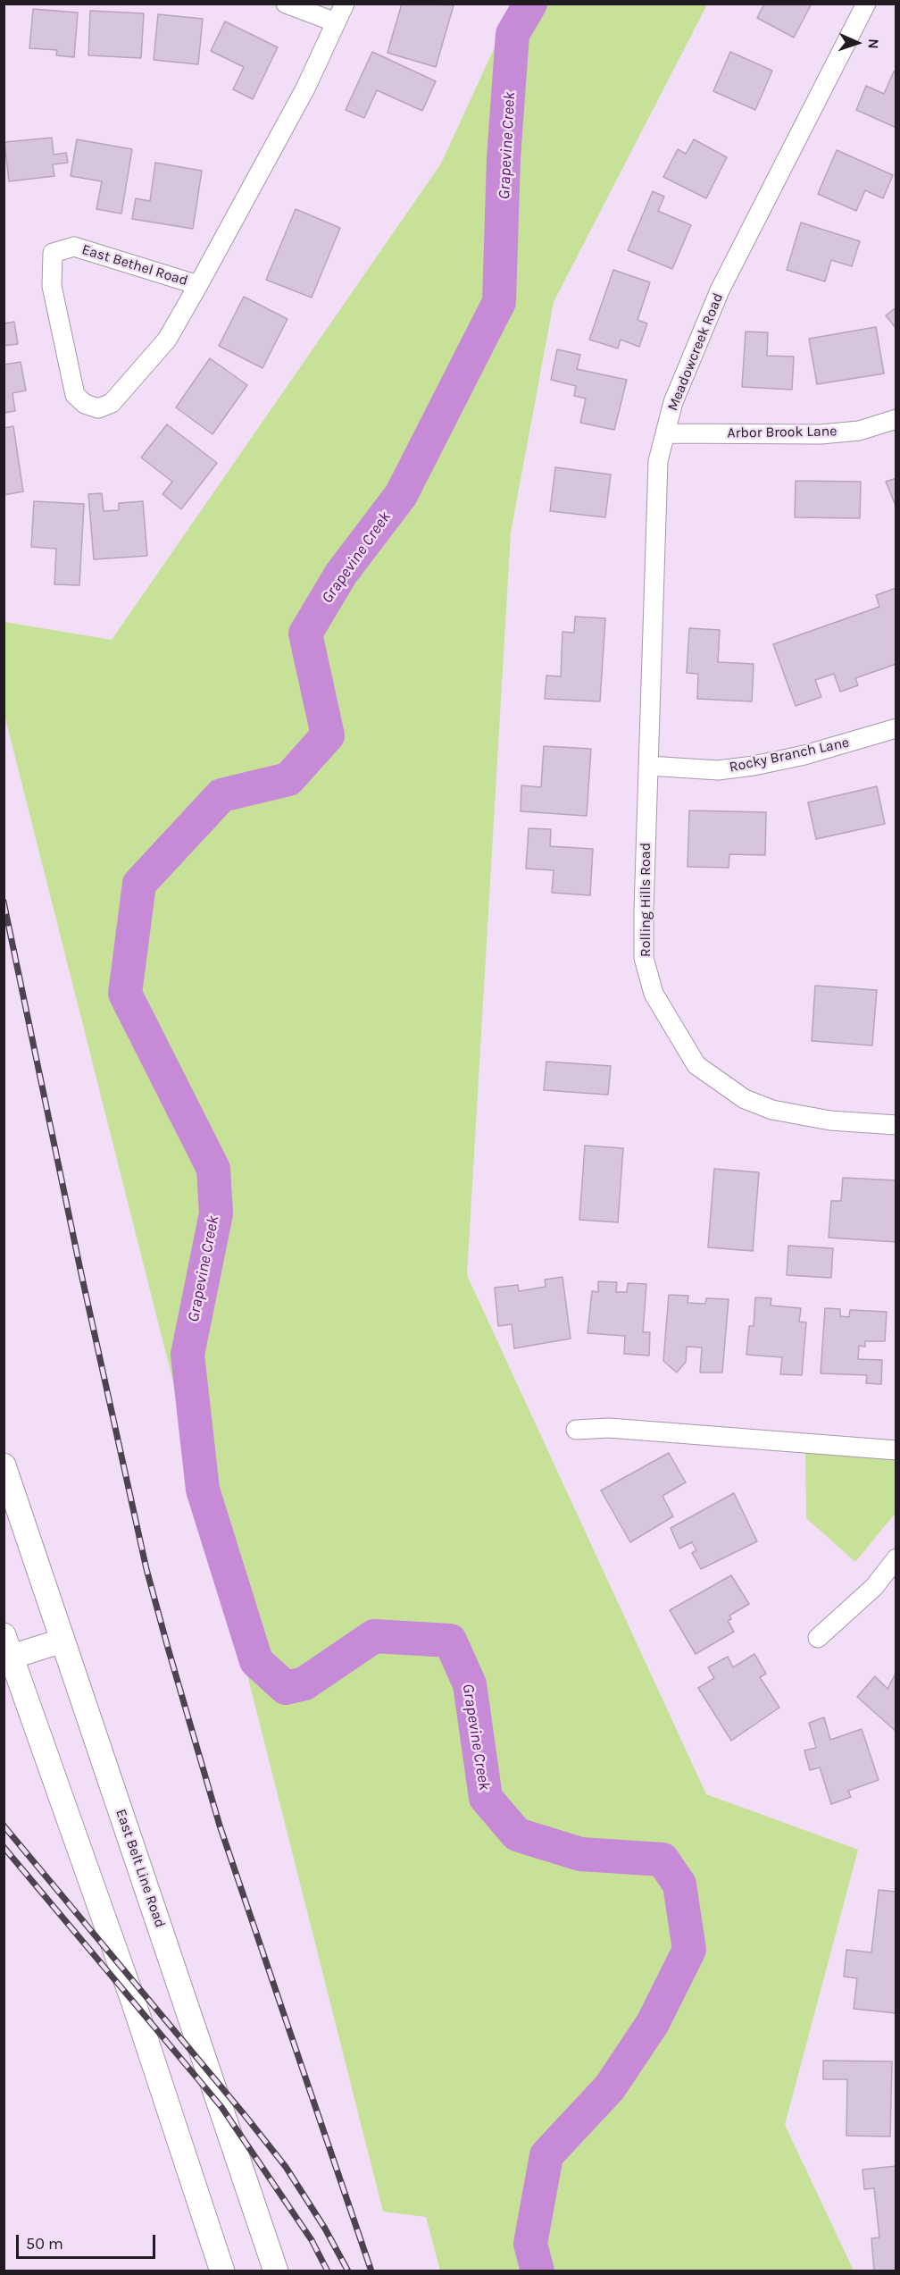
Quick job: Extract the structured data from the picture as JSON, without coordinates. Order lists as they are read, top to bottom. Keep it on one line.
{"streets":{"main road":["East Belt Line Road"],"street":["East Bethel Road","Meadowcreek Road","Arbor Brook Lane","Rocky Branch Lane","Rolling Hills Road"]},"crossings":[["Meadowcreek Road","Arbor Brook Lane"],["Meadowcreek Road","Rocky Branch Lane"],["Meadowcreek Road","Rolling Hills Road"],["Rocky Branch Lane","Rolling Hills Road"]],"water":["Grapevine Creek"],"scale_bar":"50 m","north":"right"}
